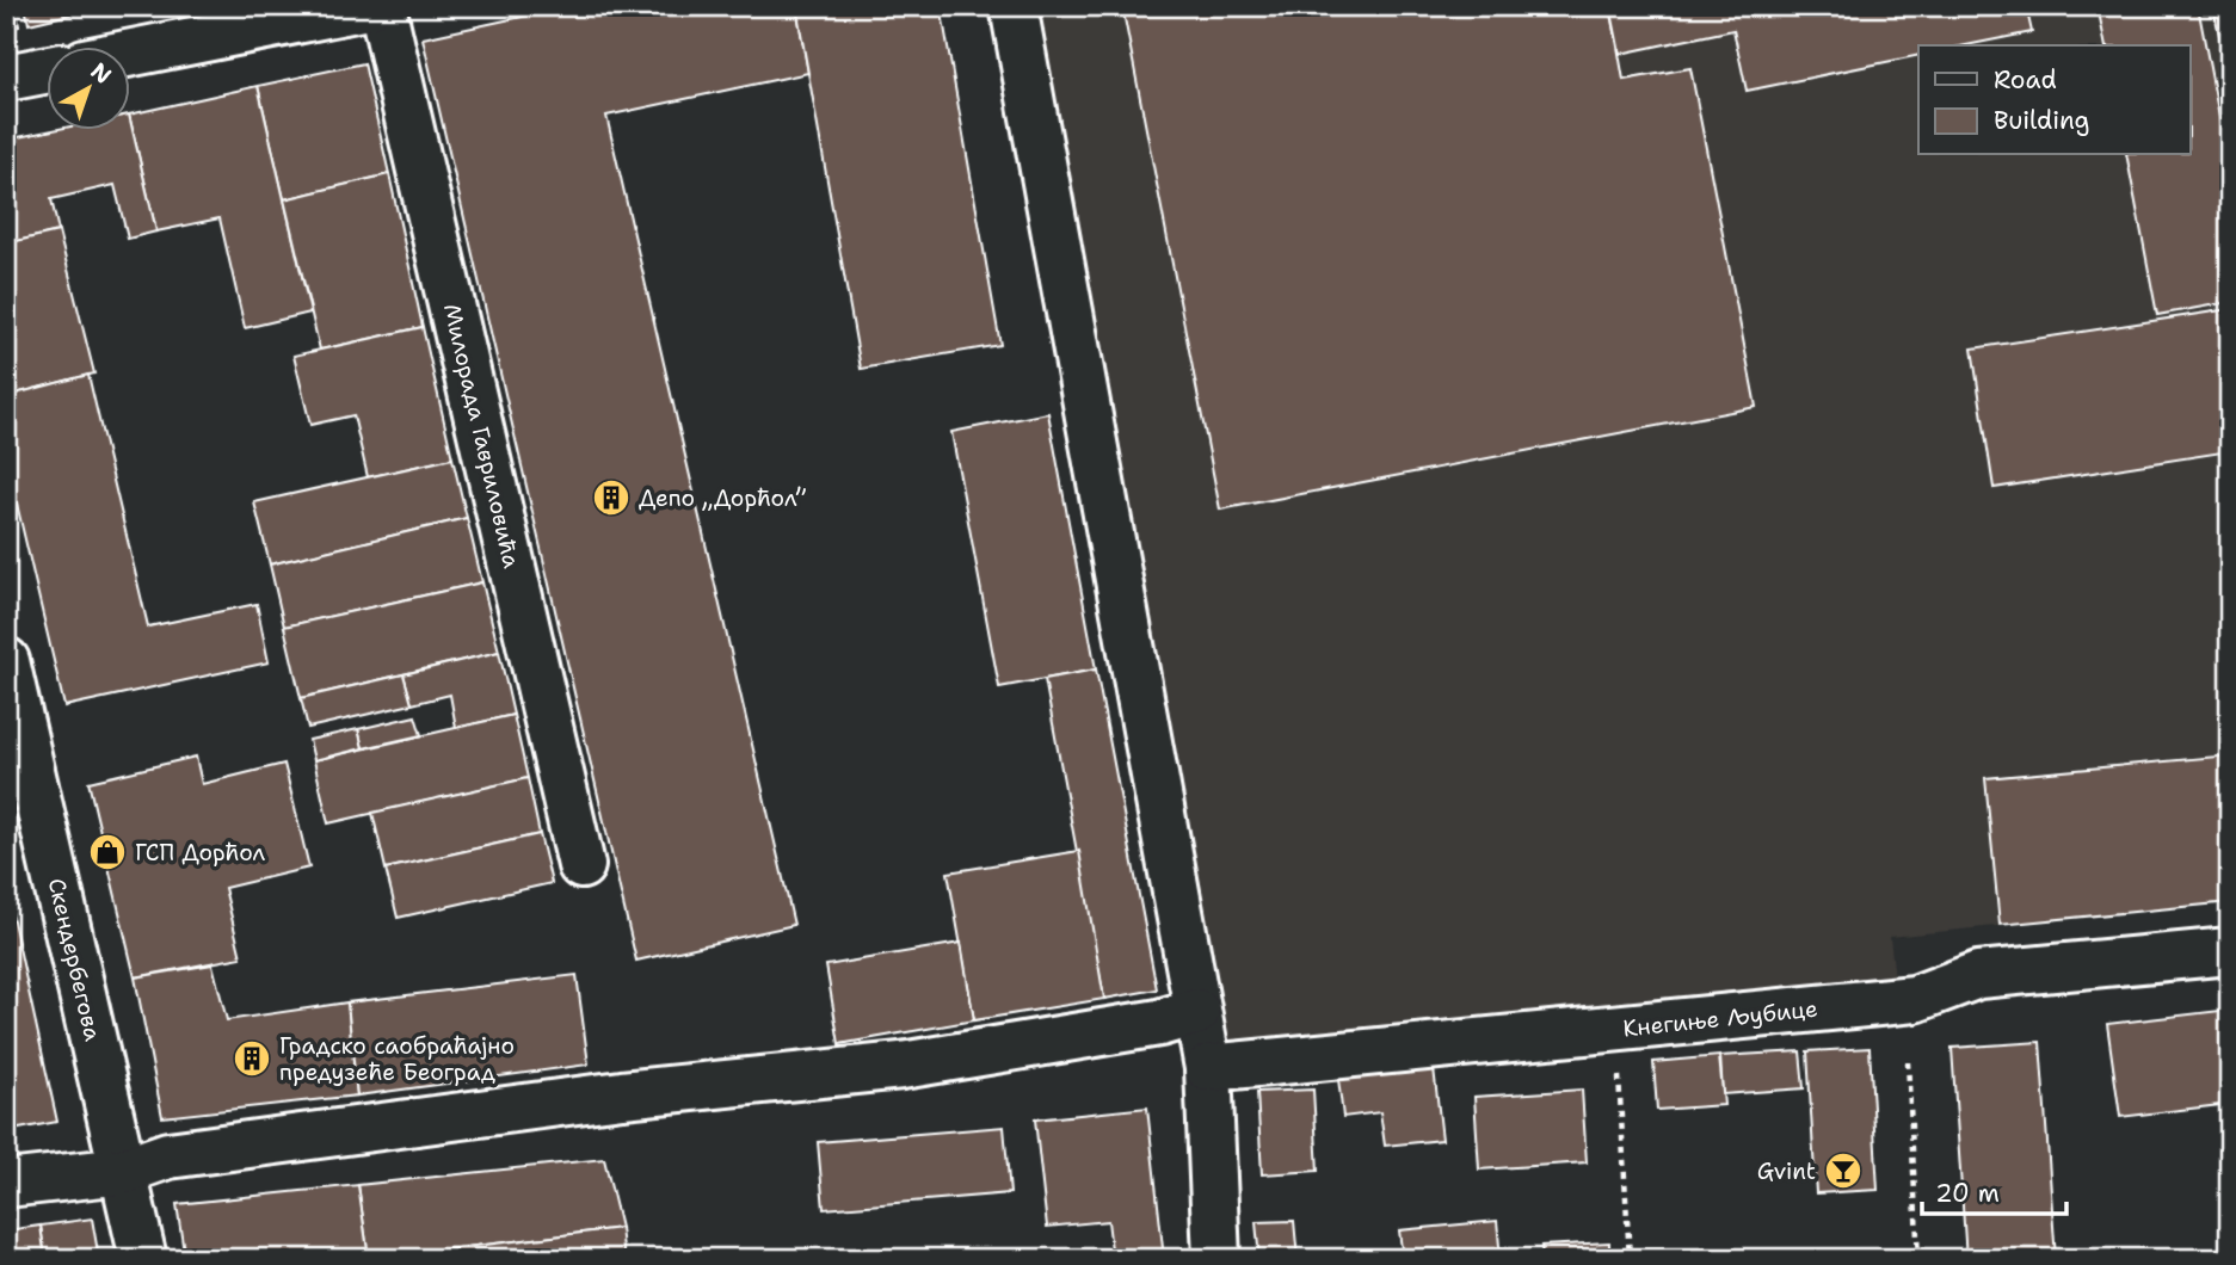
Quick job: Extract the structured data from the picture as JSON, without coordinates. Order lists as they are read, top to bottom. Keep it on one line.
{"streets":{"street":["Милорада Гавриловића","Скендербегова","Кнегиње Љубице"]},"places":{"building":["Депо „Дорћол”","Градско саобраћајно предузеће Београд"],"shop":["ГСП Дорћол"],"bar":["Gvint"]},"legend":["Road","Building"],"scale_bar":"20 m","north":"top right"}
